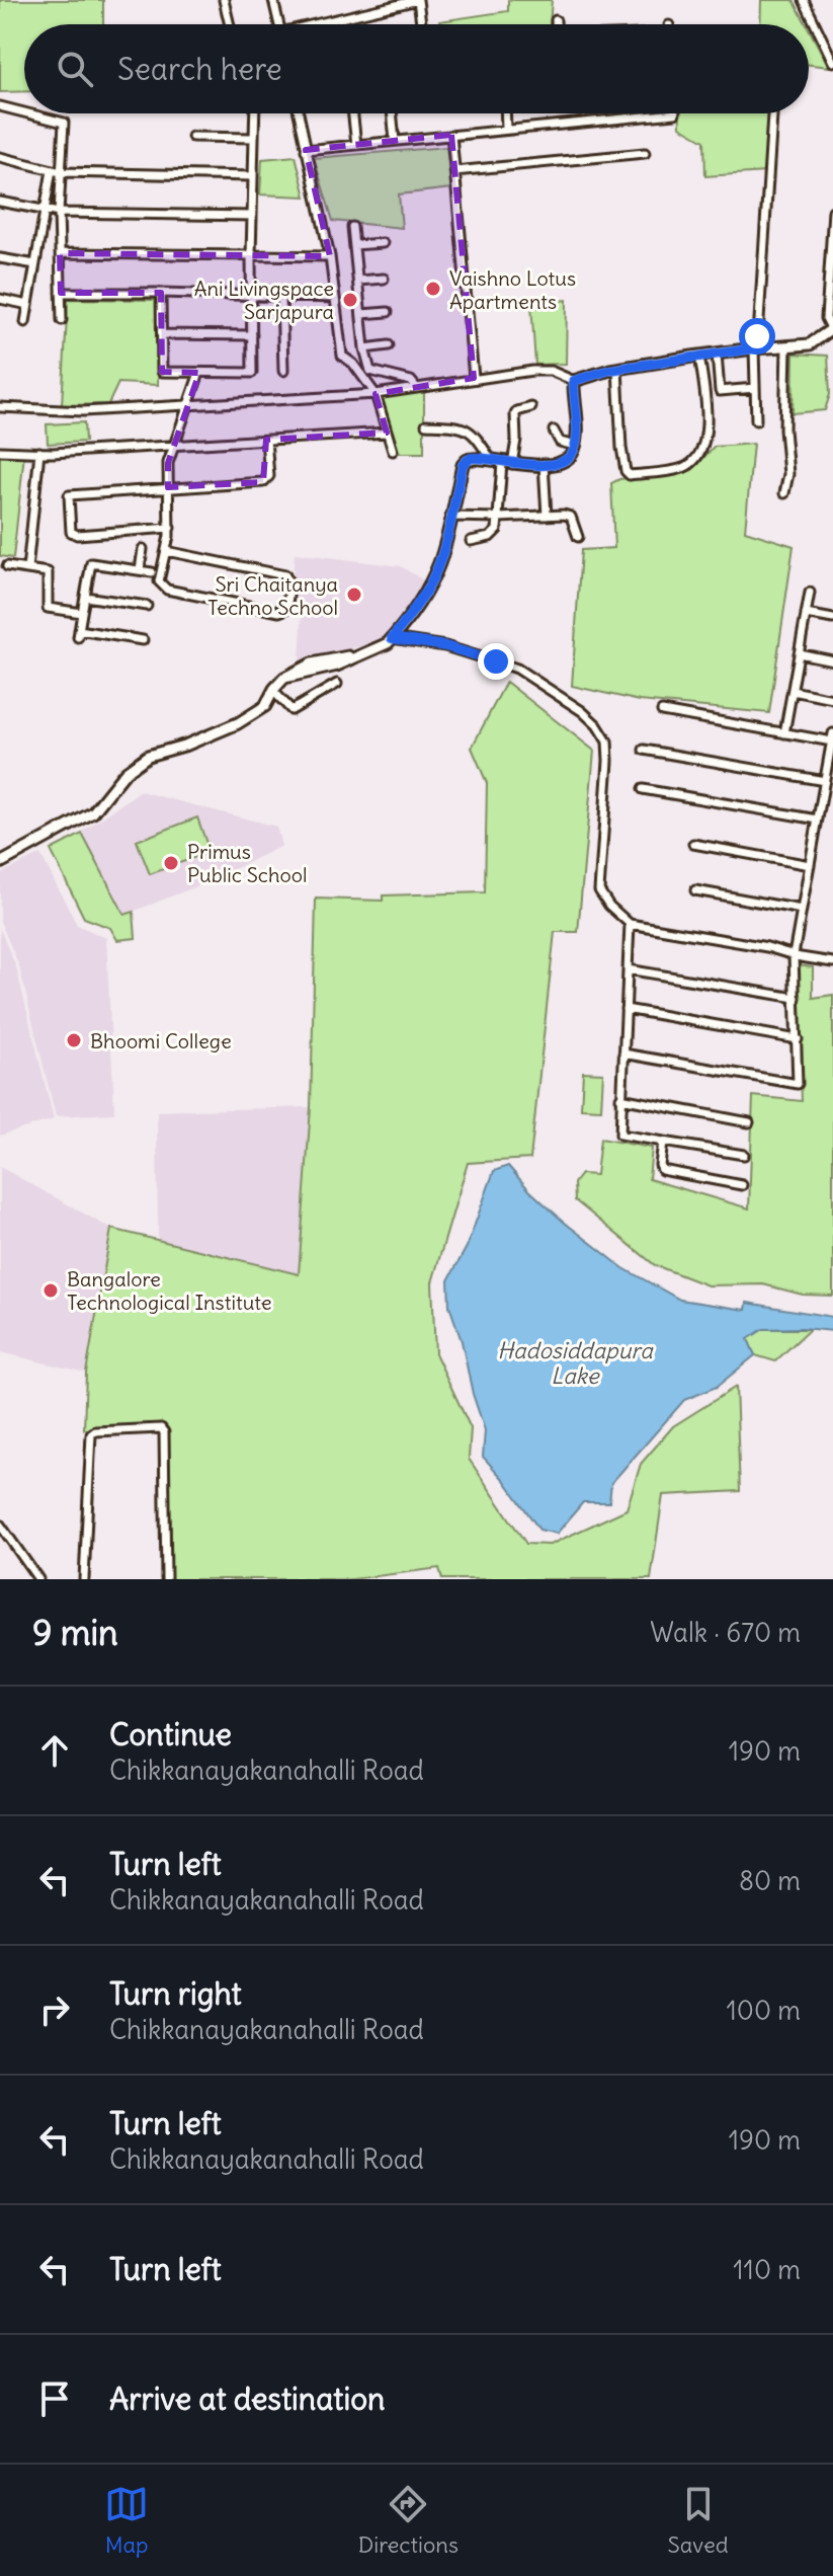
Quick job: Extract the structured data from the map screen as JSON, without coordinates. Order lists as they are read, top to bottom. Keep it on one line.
{"water":["Hadosiddapura Lake"],"places":["Vaishno Lotus Apartments","Ani Livingspace Sarjapura","Sri Chaitanya Techno School","Primus Public School","Bhoomi College","Bangalore Technological Institute"],"page":{"search":"Search here","heading":["9 min","Walk · 670 m"],"list":[["Continue","Chikkanayakanahalli Road","190 m"],["Turn left","Chikkanayakanahalli Road","80 m"],["Turn right","Chikkanayakanahalli Road","100 m"],["Turn left","Chikkanayakanahalli Road","190 m"],["Turn left","110 m"],"Arrive at destination"],"nav":["Map","Directions","Saved"]}}
